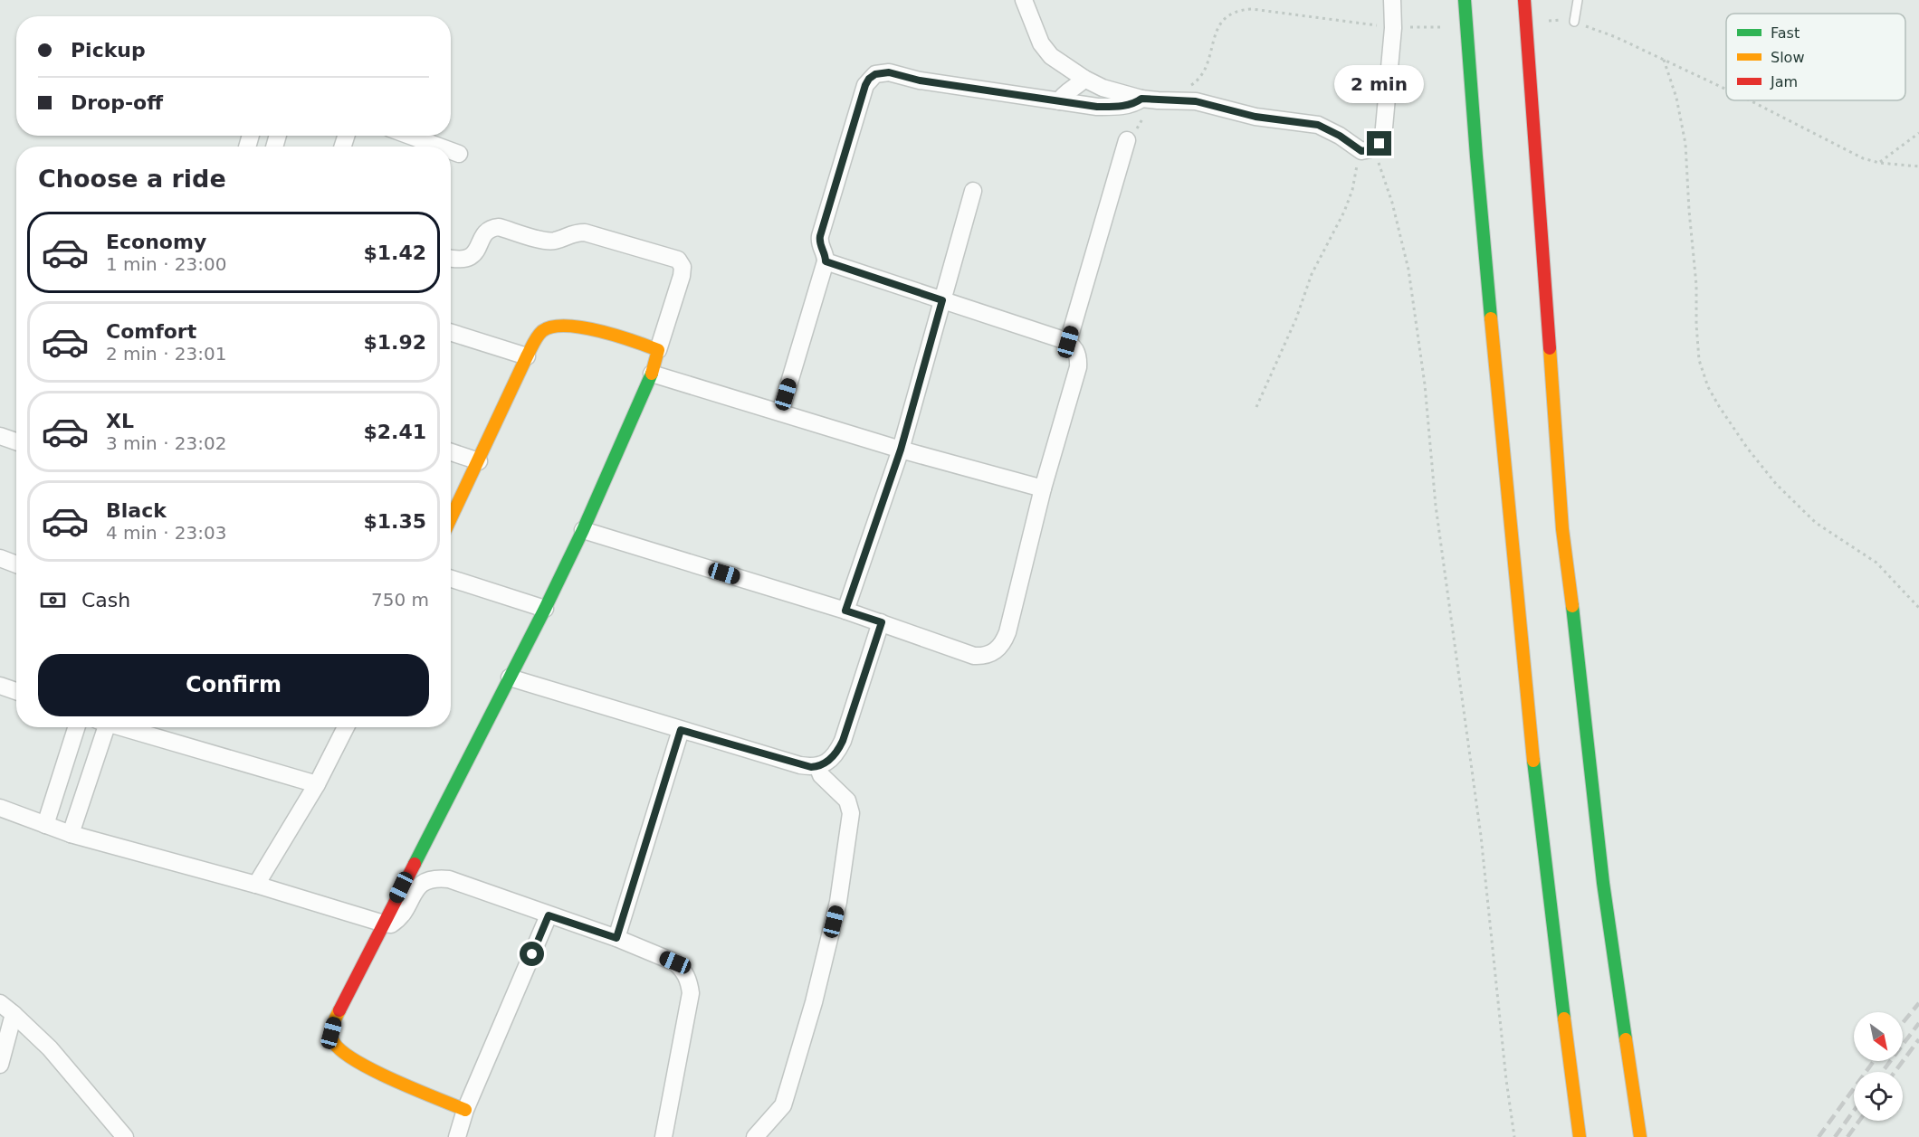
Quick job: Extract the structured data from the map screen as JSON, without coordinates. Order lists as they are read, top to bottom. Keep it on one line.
{"legend":["Fast","Slow","Jam"],"north":"bottom right","page":{"banner":["Pickup","Drop-off"],"bubble":"2 min","heading":"Choose a ride","list":[{"name":"Economy","note":"1 min · 23:00","value":"$1.42"},{"name":"Comfort","note":"2 min · 23:01","value":"$1.92"},{"name":"XL","note":"3 min · 23:02","value":"$2.41"},{"name":"Black","note":"4 min · 23:03","value":"$1.35"}],"pay":["Cash","750 m"],"buttons":"Confirm"}}
